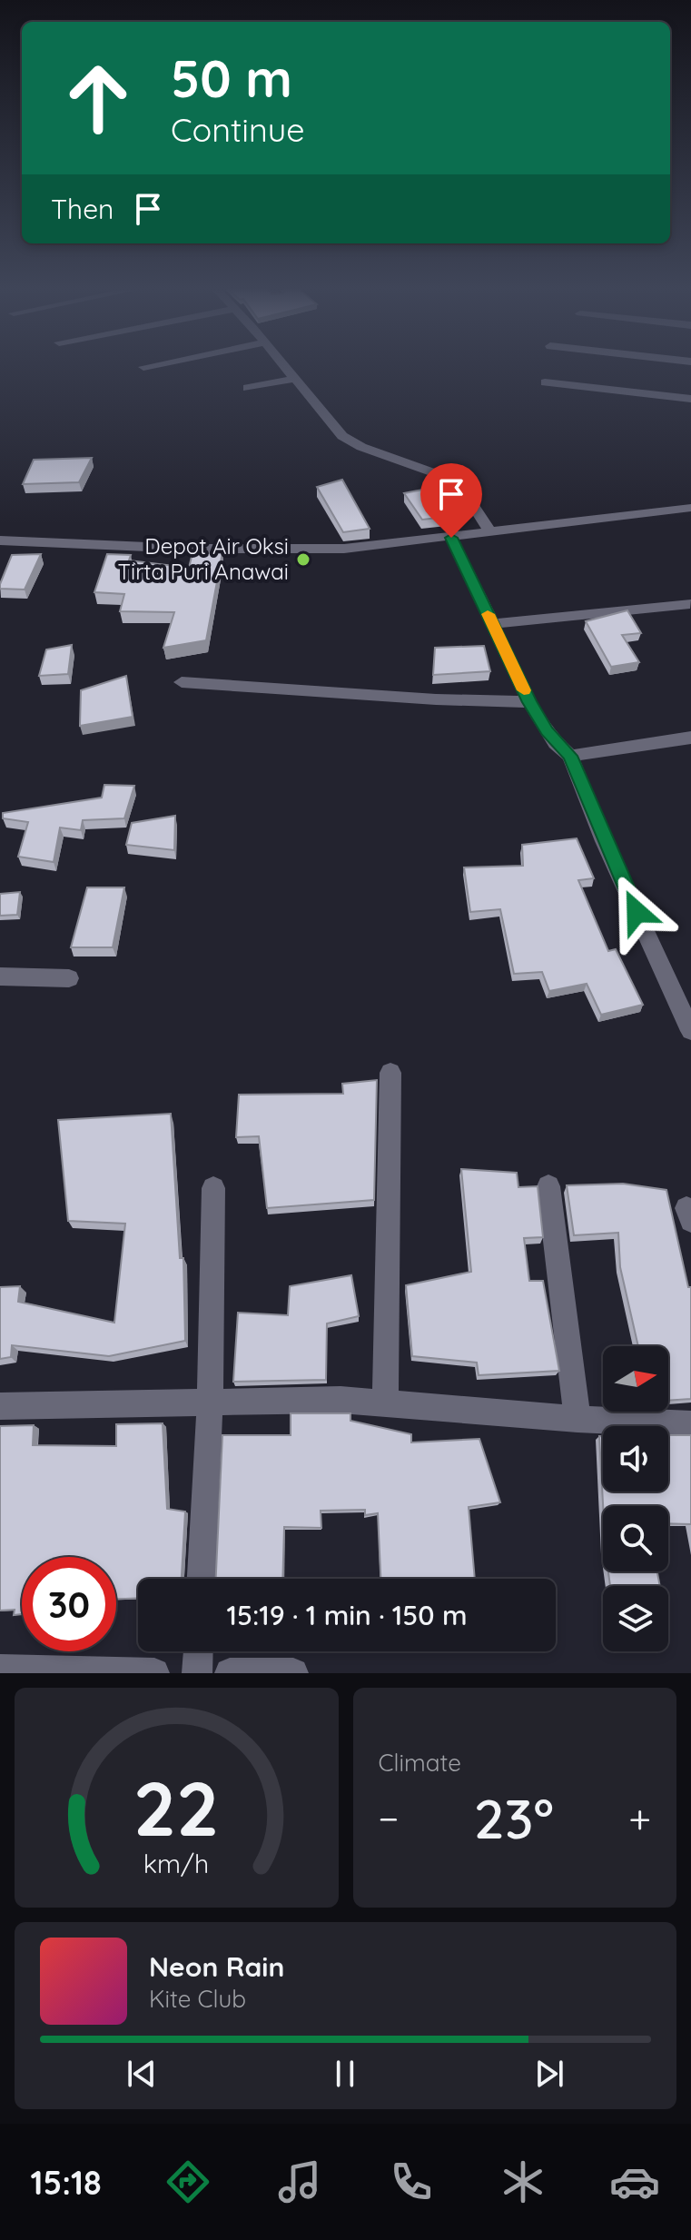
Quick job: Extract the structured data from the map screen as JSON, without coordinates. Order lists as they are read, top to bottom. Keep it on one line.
{"places":["Depot Air Oksi Tirta Puri Anawai"],"north":"right","page":{"turn":["50 m","Continue"],"then":"Then","limit":"30","trip":"15:19 · 1 min · 150 m","tile":"Climate","heat":["−","23°","+"],"song":["Neon Rain","Kite Club"],"tabs":"15:18","gauge":["22","km/h"]}}
